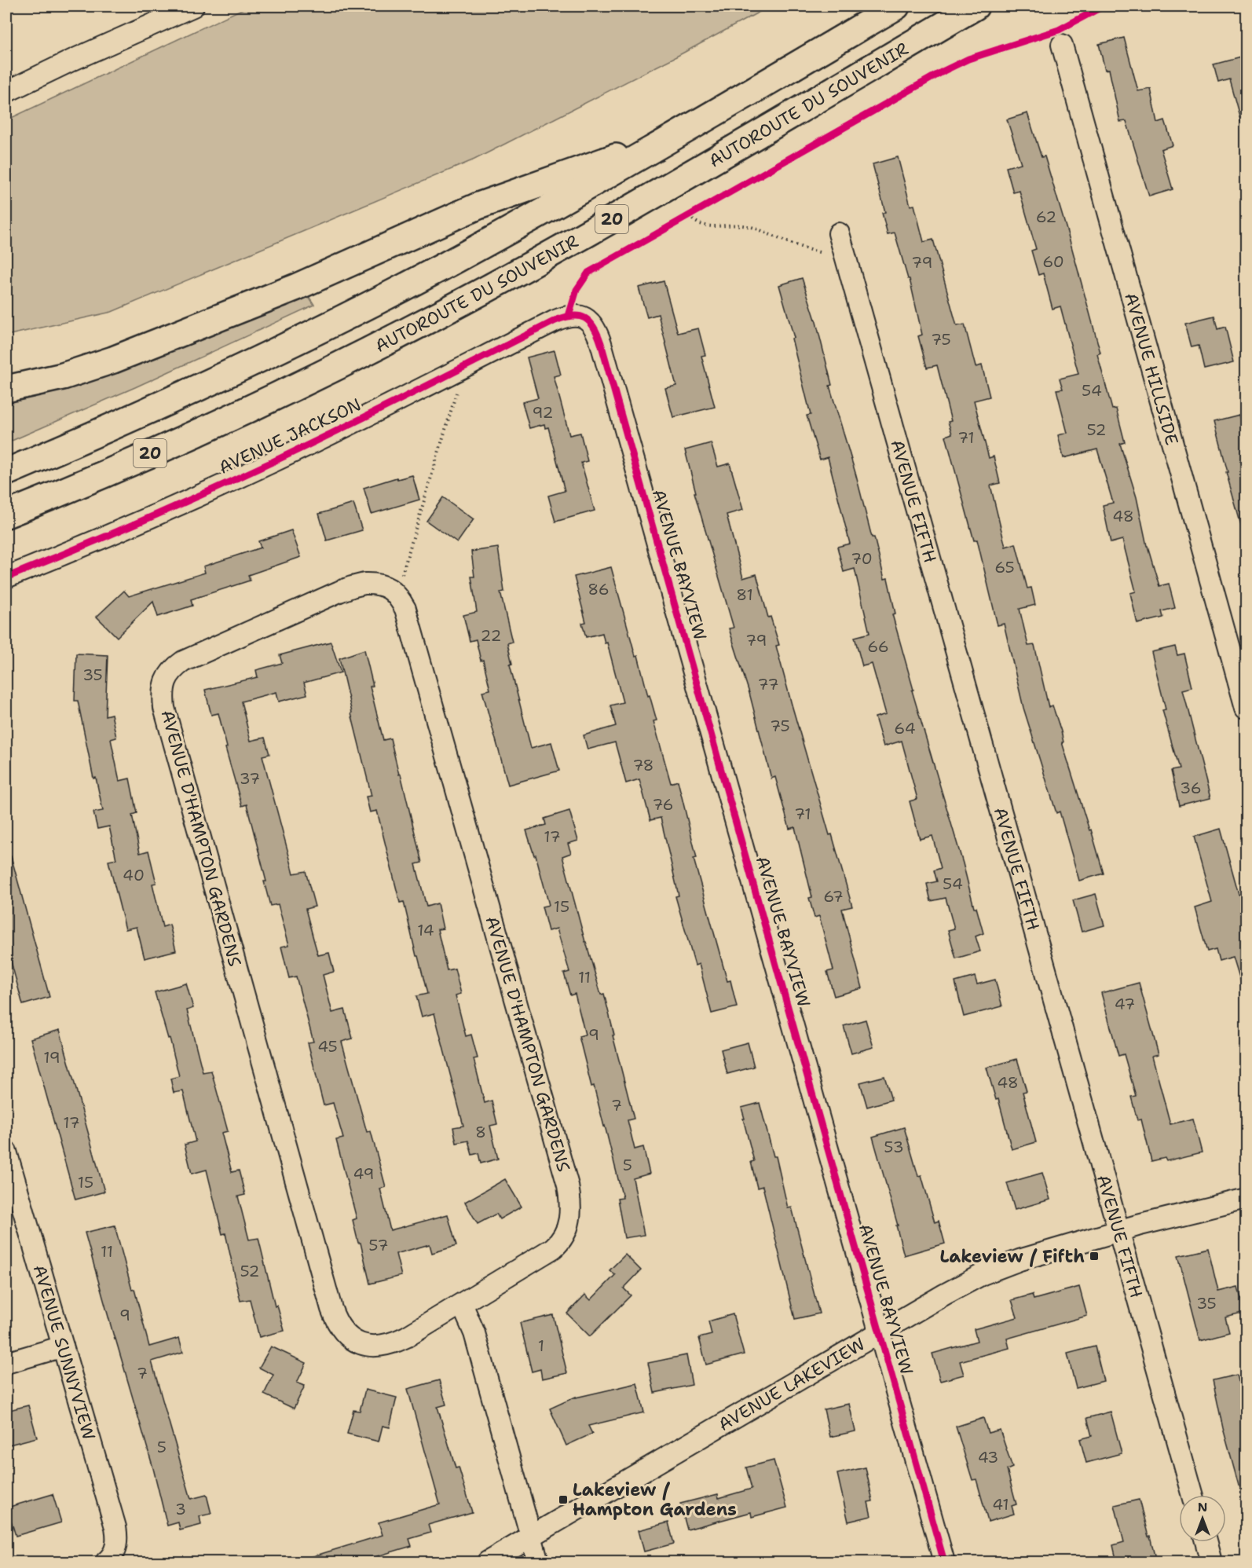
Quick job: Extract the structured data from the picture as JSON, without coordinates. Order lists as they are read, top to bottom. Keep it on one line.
{"streets":{"highway":["AUTOROUTE DU SOUVENIR","20"],"street":["AVENUE HILLSIDE","AVENUE JACKSON","AVENUE FIFTH","AVENUE BAYVIEW","AVENUE D'HAMPTON GARDENS","AVENUE SUNNYVIEW","AVENUE LAKEVIEW"]},"crossings":[["AVENUE JACKSON","AVENUE BAYVIEW"],["AVENUE FIFTH","AVENUE LAKEVIEW"],["AVENUE BAYVIEW","AVENUE LAKEVIEW"]],"places":{"transit":["Lakeview / Fifth","Lakeview / Hampton Gardens"]},"house_numbers":["62","60","79","75","54","92","52","71","48","70","65","86","81","22","79","66","35","77","75","64","78","37","36","76","71","17","40","54","67","15","14","11","47","9","45","19","48","7","17","8","53","5","49","15","57","11","52","35","9","1","7","5","43","41","3"],"north":"top"}
